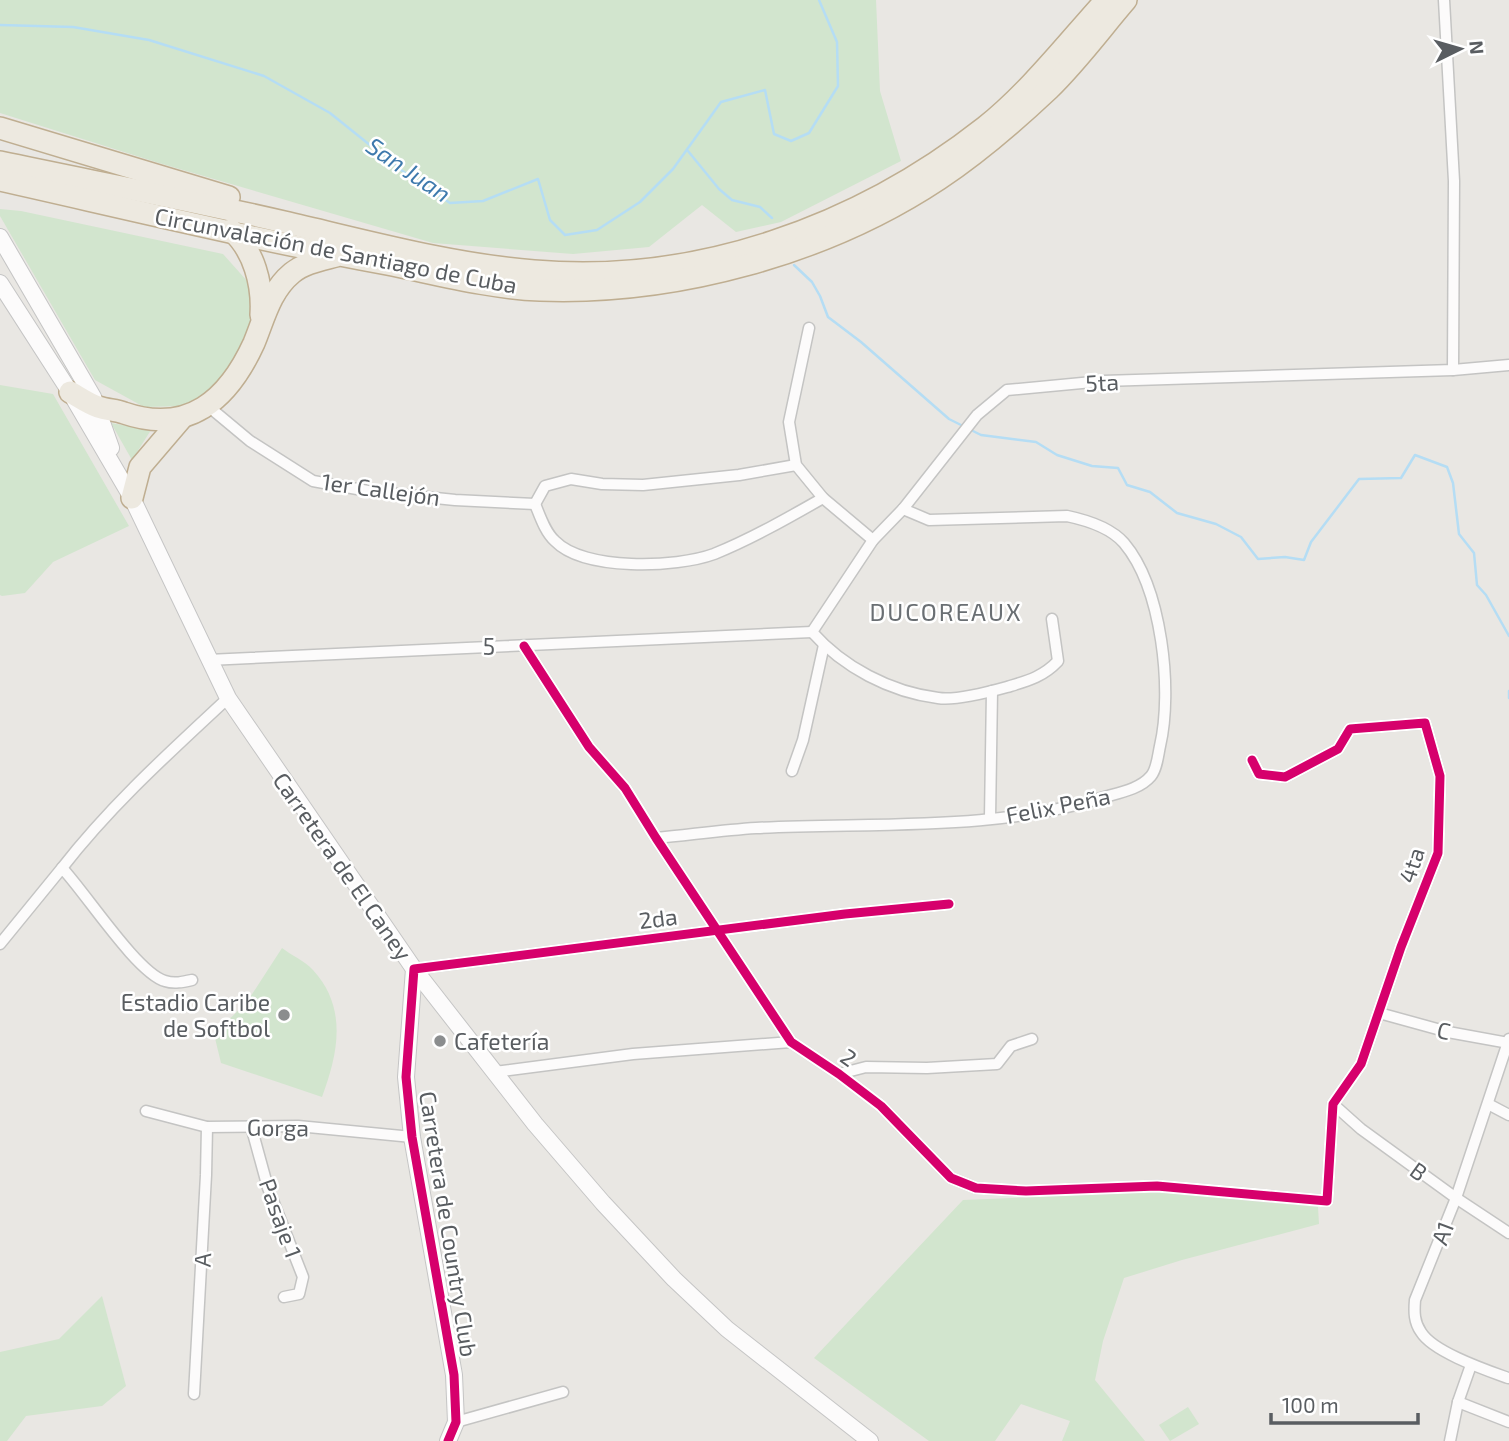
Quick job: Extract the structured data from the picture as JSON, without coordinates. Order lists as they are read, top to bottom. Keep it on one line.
{"streets":{"highway":["Circunvalación de Santiago de Cuba"],"main road":["Carretera de El Caney","Carretera de Country Club"],"street":["5ta","1er Callejón","5","Felix Peña","4ta","2da","C","2","Gorga","B","Pasaje 1","A1","A"]},"crossings":[["5ta","5"],["5ta","Felix Peña"],["5","Carretera de El Caney"],["5","2"],["Felix Peña","2"],["4ta","C"],["4ta","2"],["4ta","B"],["Carretera de El Caney","2da"],["Carretera de El Caney","Carretera de Country Club"],["2da","2"],["2da","Carretera de Country Club"],["C","A1"],["2","B"],["Gorga","Pasaje 1"],["Gorga","Carretera de Country Club"],["Gorga","A"],["B","A1"]],"districts":["DUCOREAUX"],"water":["San Juan"],"places":["Estadio Caribe de Softbol","Cafetería"],"scale_bar":"100 m","north":"right"}
